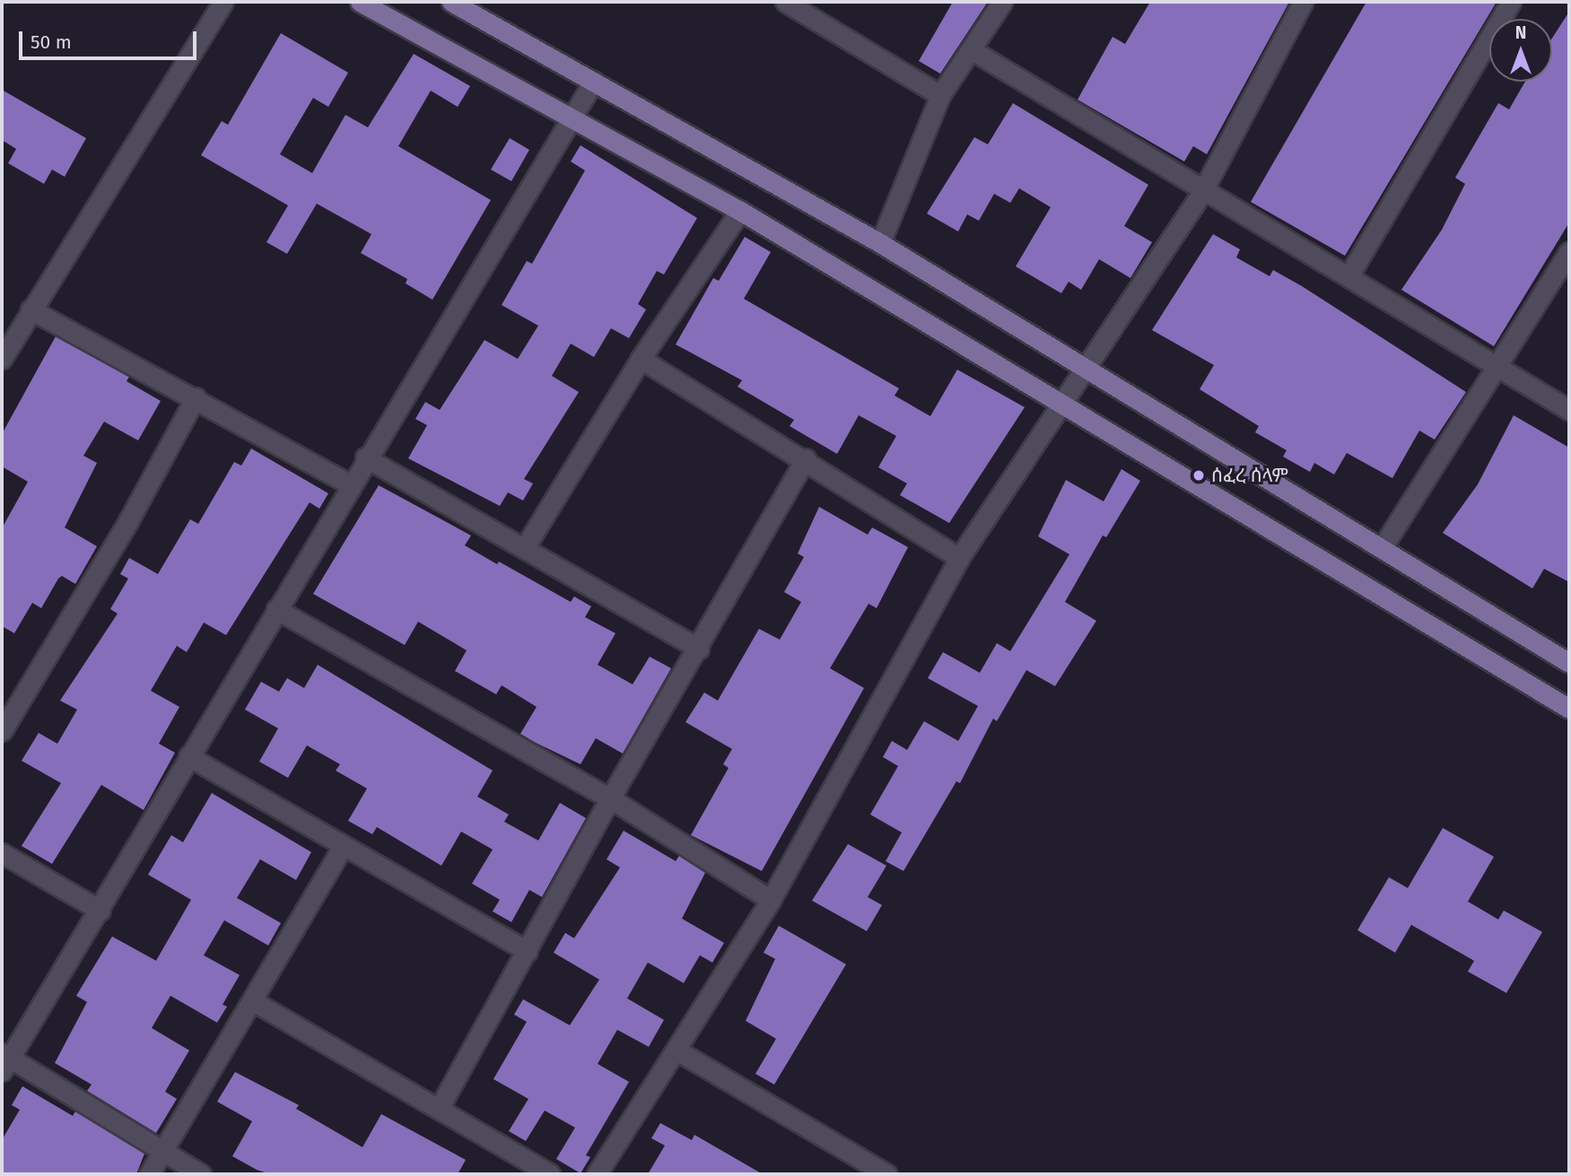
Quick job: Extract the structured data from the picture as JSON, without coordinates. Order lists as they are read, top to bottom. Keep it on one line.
{"places":["ሰፈረ ሰላም"],"scale_bar":"50 m","north":"top"}
